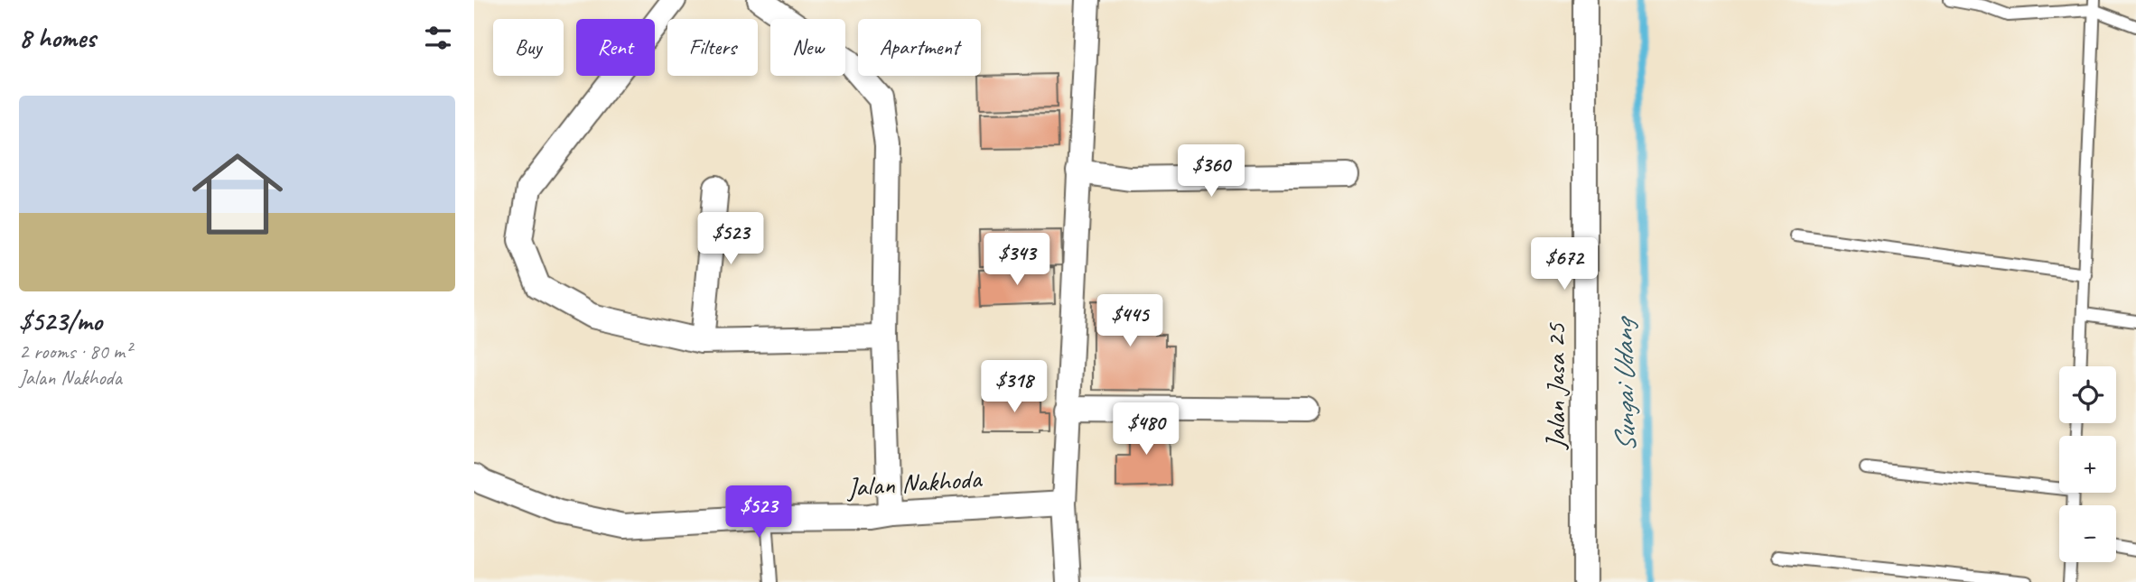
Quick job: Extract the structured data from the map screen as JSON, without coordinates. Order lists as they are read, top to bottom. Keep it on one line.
{"streets":{"street":["Jalan Jasa 25","Jalan Nakhoda"]},"water":["Sungai Udang"],"page":{"heading":"8 homes","chip":["Buy","Rent","Filters","New","Apartment"],"list":[{"name":"$523/mo","note":"2 rooms · 80 m² · Jalan Nakhoda"}],"price":["$360","$523","$343","$672","$445","$318","$480","$523"],"map_buttons":["+","−"]}}
